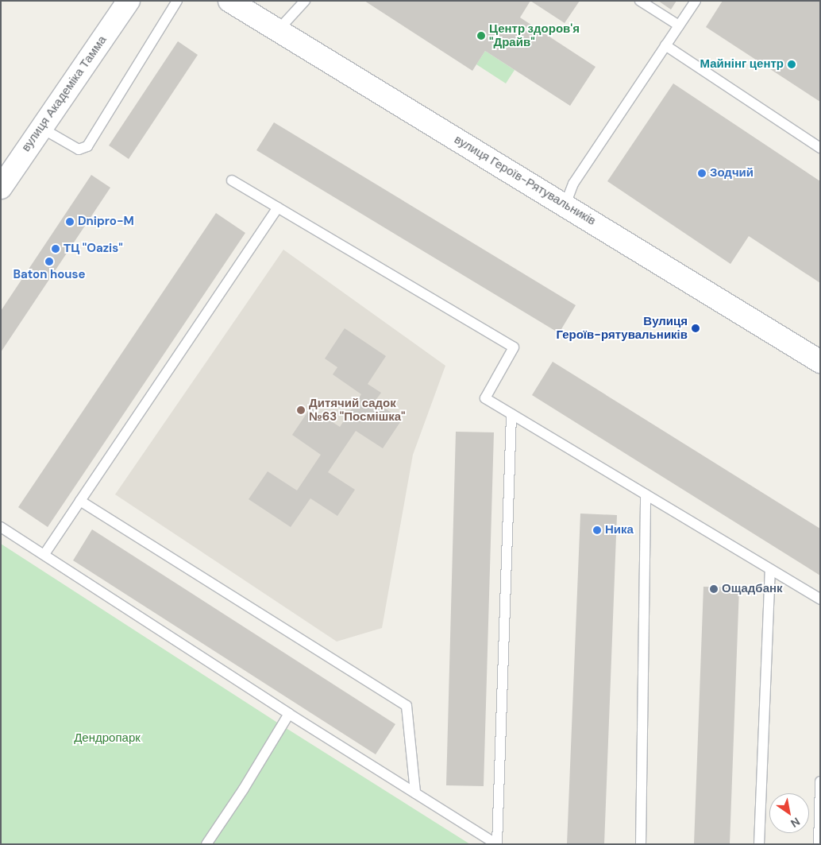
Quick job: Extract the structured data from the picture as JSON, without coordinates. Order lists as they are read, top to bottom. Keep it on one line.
{"streets":{"main road":["вулиця Академіка Тамма","вулиця Героїв-Рятувальників"]},"parks":["Дендропарк"],"places":["Центр здоров'я \"Драйв\"","Майнінг центр","Зодчий","Dnipro-M","ТЦ \"Oazis\"","Baton house","Вулиця Героїв-рятувальників","Дитячий садок №63 \"Посмішка\"","Ника","Ощадбанк"],"north":"bottom right"}
